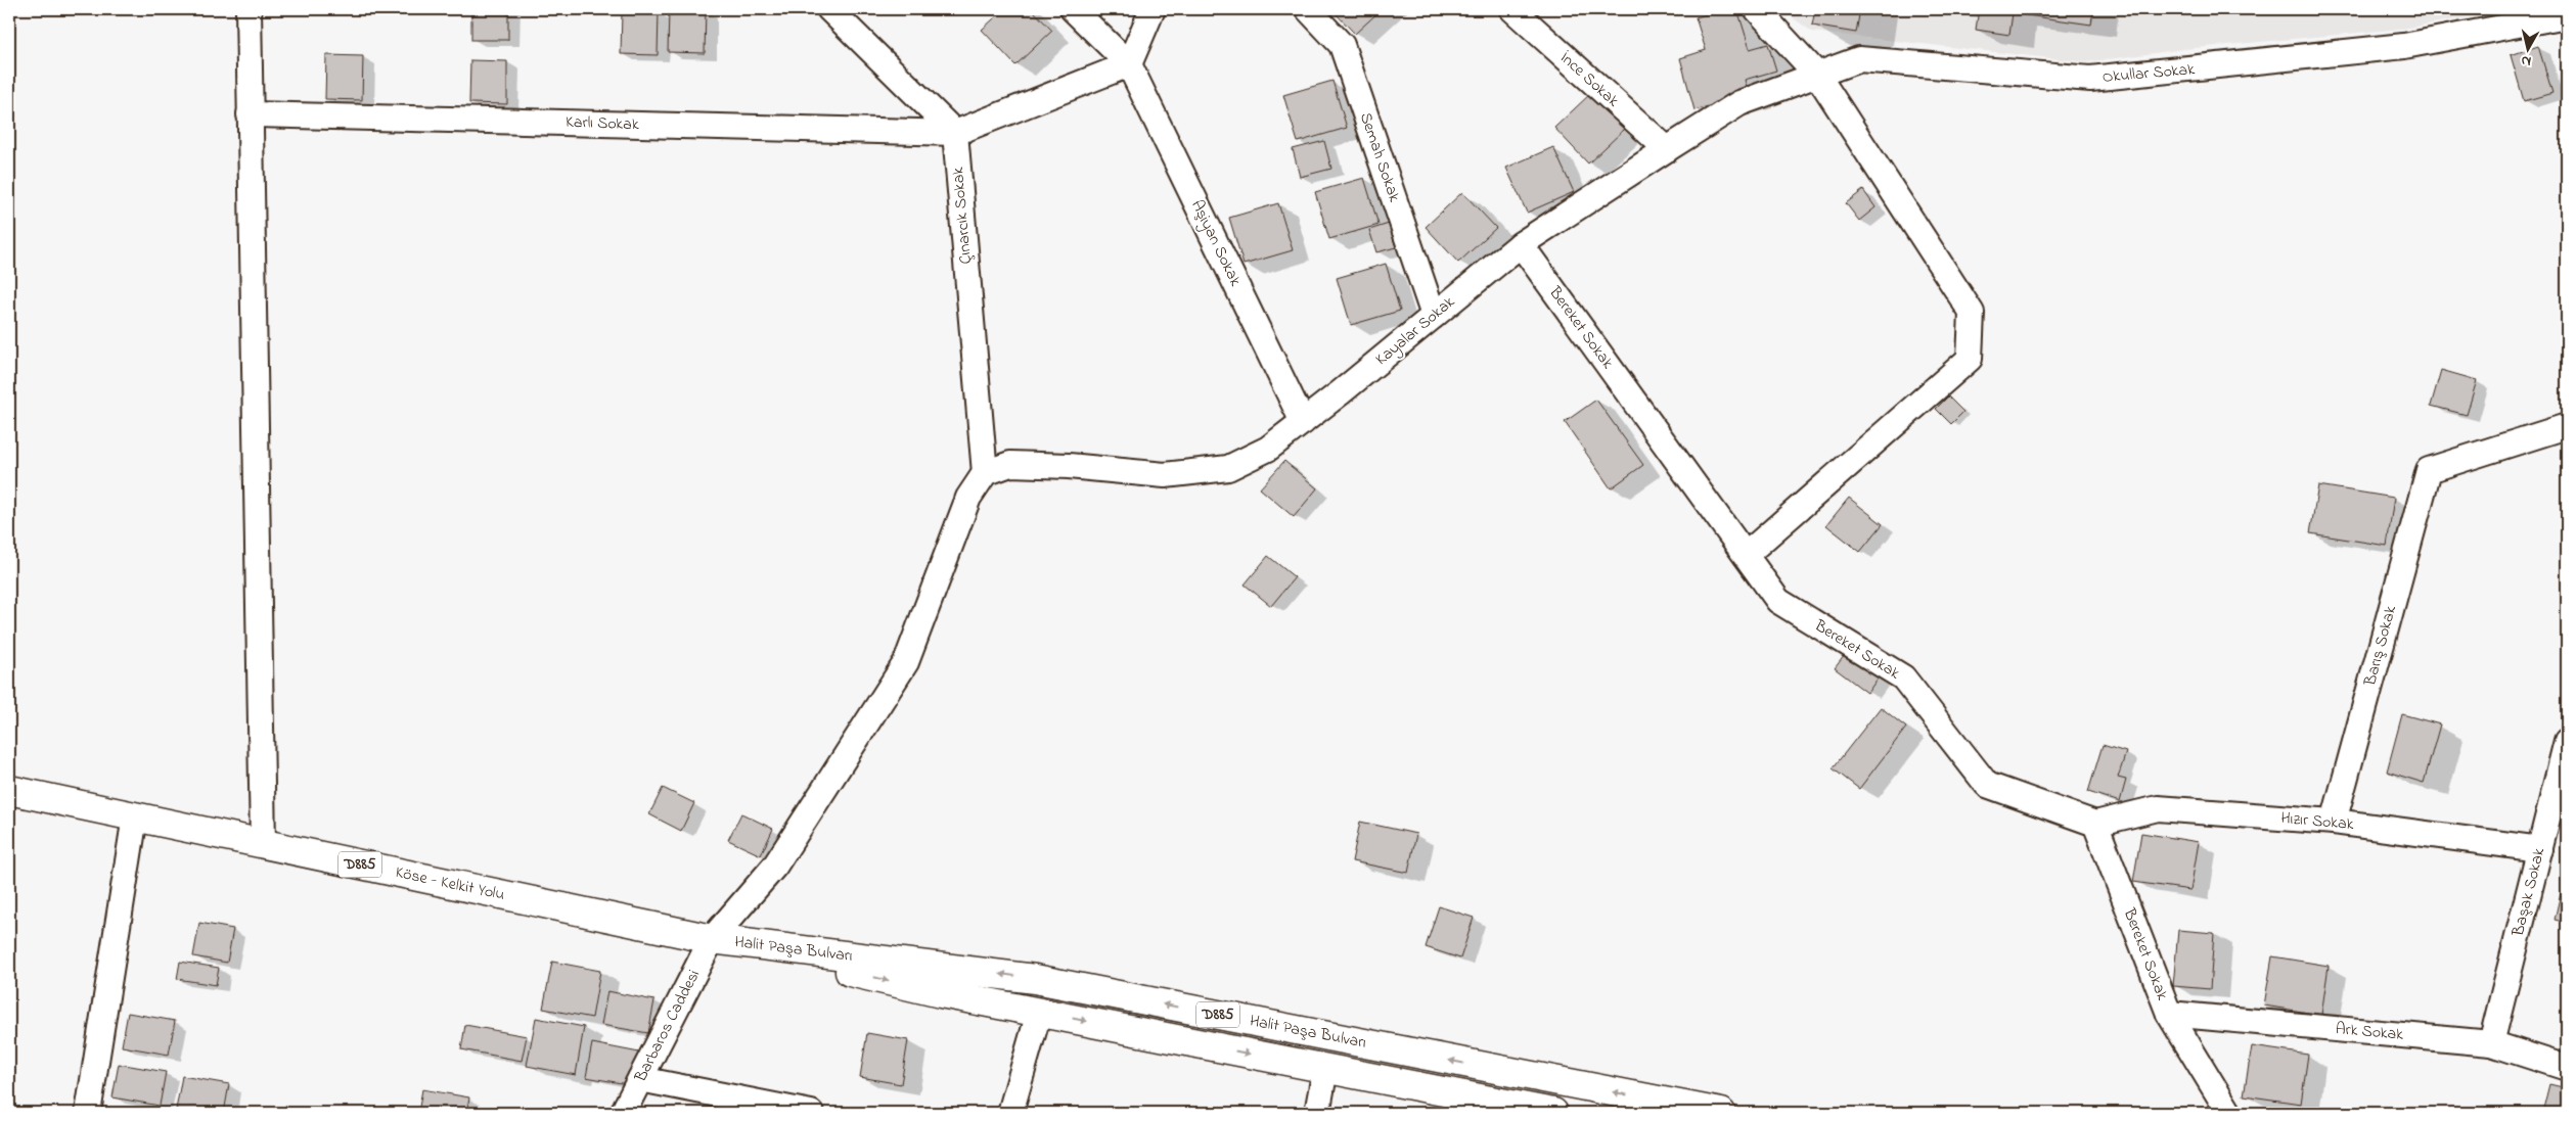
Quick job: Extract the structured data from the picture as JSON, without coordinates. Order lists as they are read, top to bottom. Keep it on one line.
{"streets":{"main road":["D885","Köse - Kelkit Yolu","Halit Paşa Bulvarı"],"street":["Okullar Sokak","İnce Sokak","Karlı Sokak","Semah Sokak","Çınarcık Sokak","Aşiyan Sokak","Bereket Sokak","Kayalar Sokak","Barış Sokak","Hızır Sokak","Başak Sokak","Barbaros Caddesi","Ark Sokak"]},"crossings":[["Okullar Sokak","Kayalar Sokak"],["İnce Sokak","Kayalar Sokak"],["Karlı Sokak","Çınarcık Sokak"],["Semah Sokak","Kayalar Sokak"],["Çınarcık Sokak","Kayalar Sokak"],["Çınarcık Sokak","Barbaros Caddesi"],["Aşiyan Sokak","Kayalar Sokak"],["Bereket Sokak","Kayalar Sokak"],["Bereket Sokak","Hızır Sokak"],["Bereket Sokak","Ark Sokak"],["Kayalar Sokak","Barbaros Caddesi"],["Barış Sokak","Hızır Sokak"],["Hızır Sokak","Başak Sokak"],["Köse - Kelkit Yolu","Halit Paşa Bulvarı"],["Köse - Kelkit Yolu","Barbaros Caddesi"],["Başak Sokak","Ark Sokak"],["Halit Paşa Bulvarı","Barbaros Caddesi"]],"north":"bottom"}
